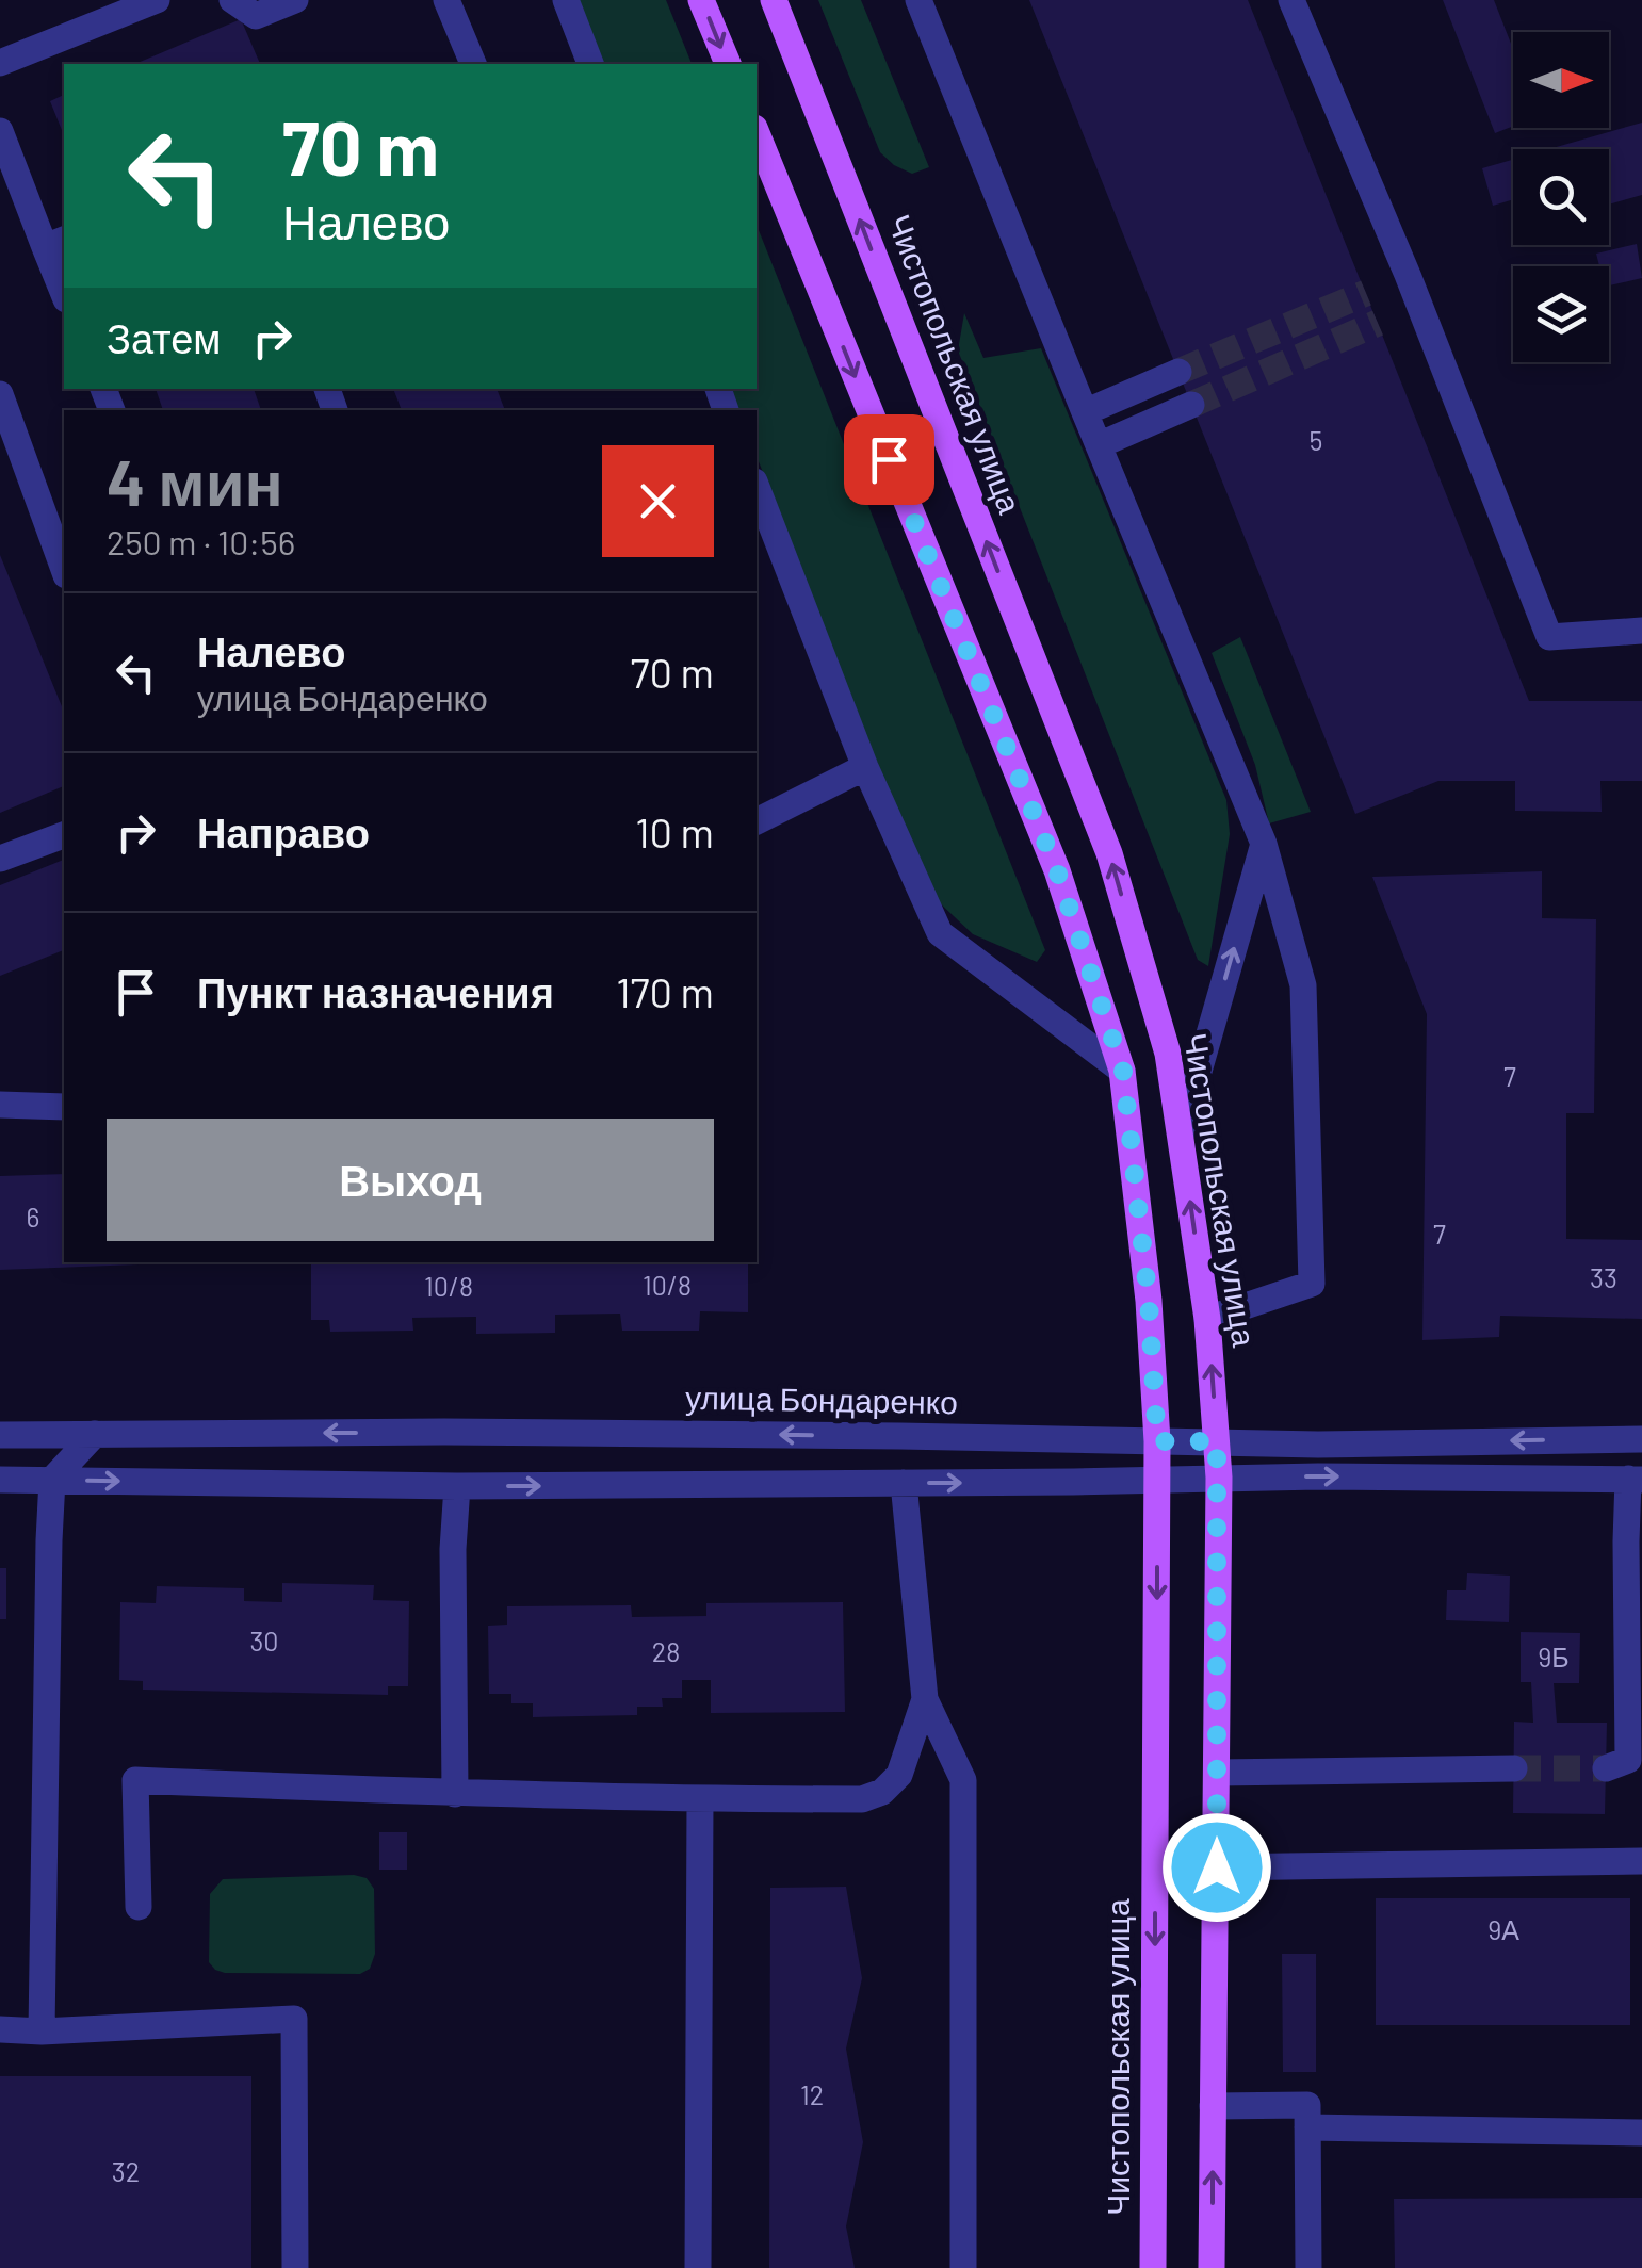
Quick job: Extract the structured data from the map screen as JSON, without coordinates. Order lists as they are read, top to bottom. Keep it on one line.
{"streets":{"main road":["Чистопольская улица"],"street":["улица Бондаренко"]},"crossings":[["Чистопольская улица","улица Бондаренко"]],"house_numbers":["5","7","6","7","33","10/8","10/8","30","28","9Б","9А","12","32"],"north":"right","page":{"turn":["70 m","Налево"],"then":"Затем","heading":["4 мин","250 m · 10:56"],"list":[{"name":"Налево","note":"улица Бондаренко","value":"70 m"},{"name":"Направо","value":"10 m"},{"name":"Пункт назначения","value":"170 m"}],"buttons":"Выход"}}
